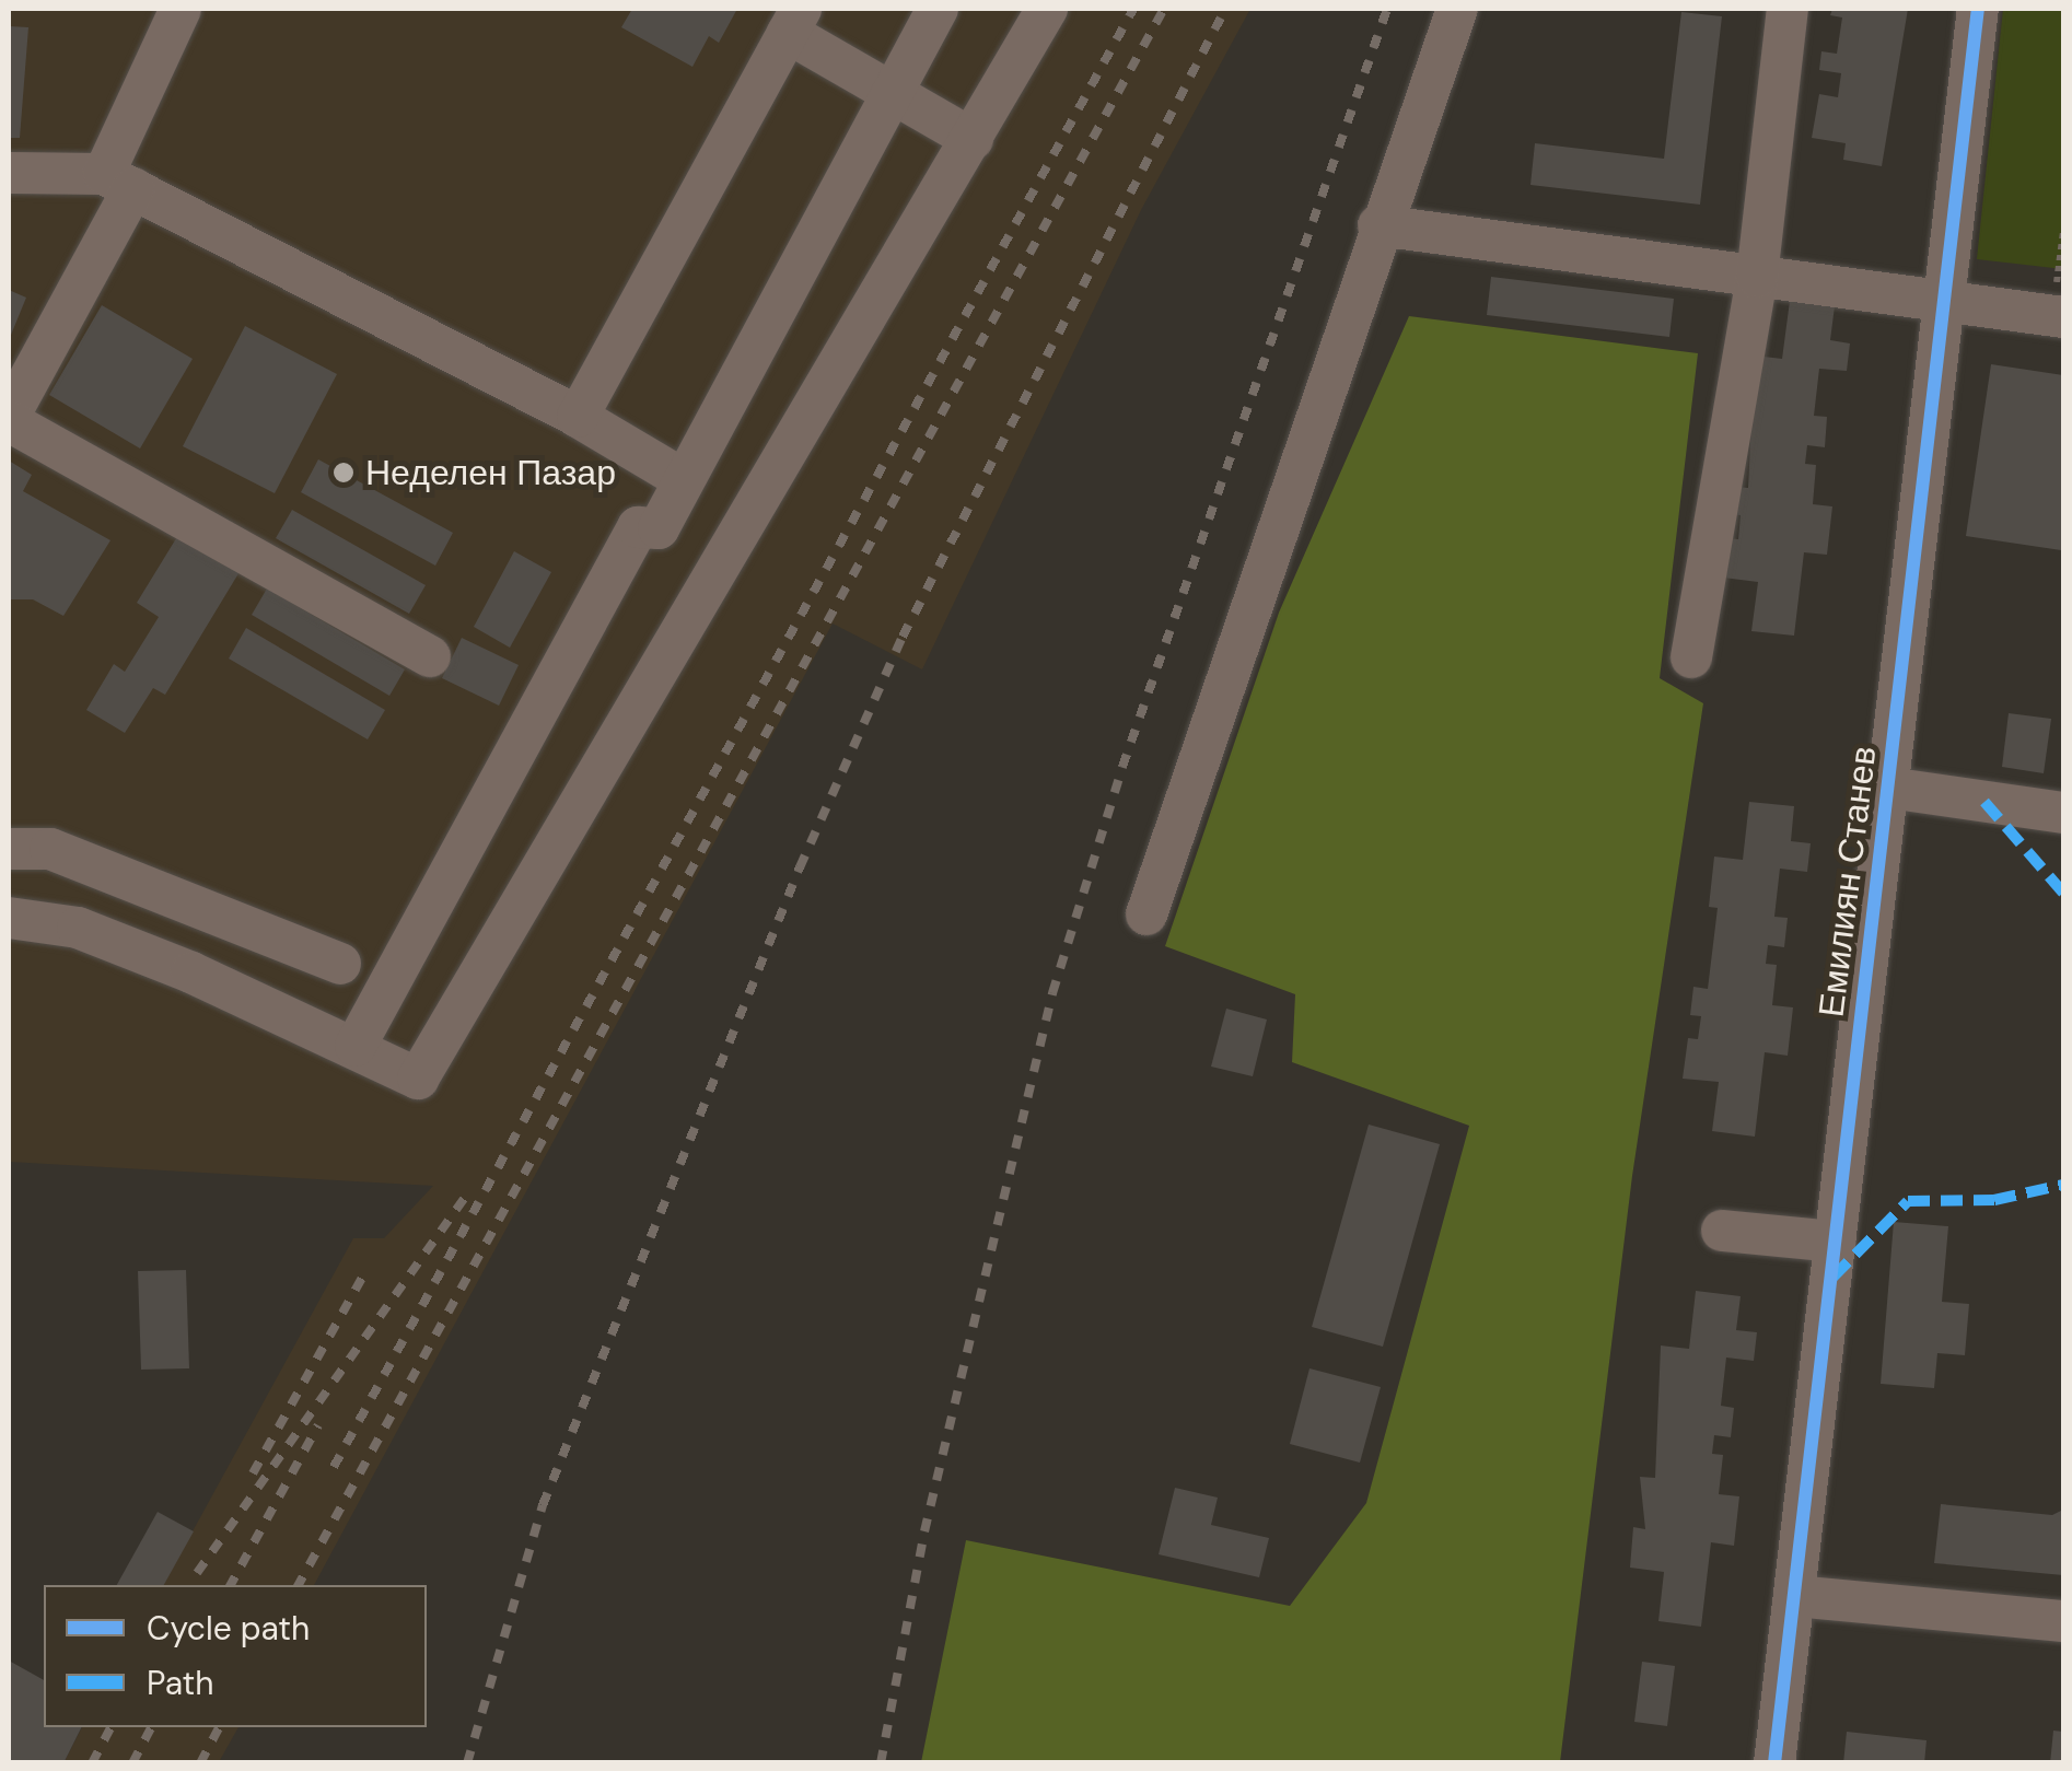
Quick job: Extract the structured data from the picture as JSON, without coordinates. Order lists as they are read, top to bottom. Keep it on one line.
{"streets":{"street":["Емилиян Станев"]},"places":["Неделен Пазар"],"legend":["Cycle path","Path"]}
